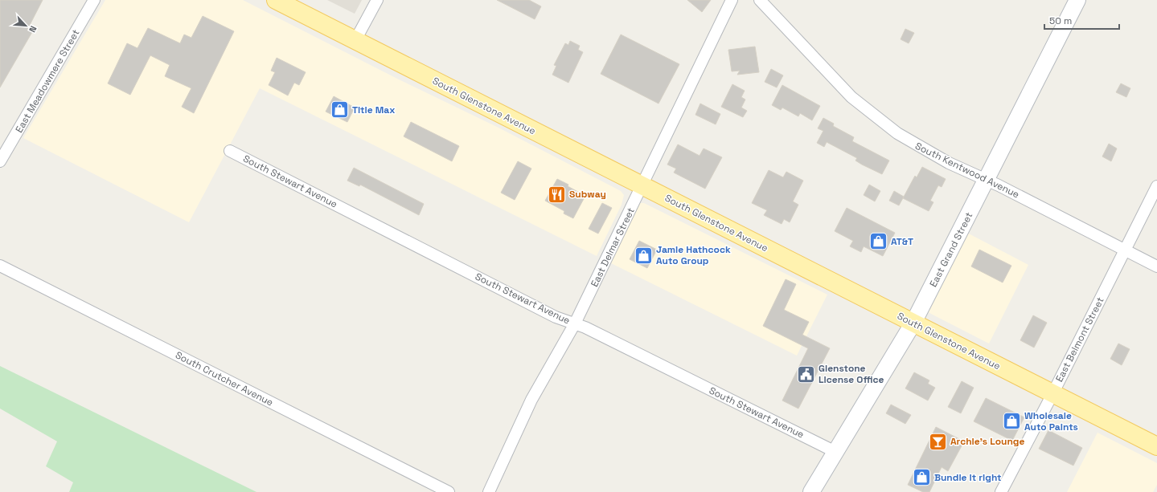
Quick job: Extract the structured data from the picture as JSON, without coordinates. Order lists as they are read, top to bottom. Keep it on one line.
{"streets":{"main road":["South Glenstone Avenue","East Grand Street"],"street":["East Meadowmere Street","South Kentwood Avenue","South Stewart Avenue","East Delmar Street","East Belmont Street","South Crutcher Avenue"]},"crossings":[["South Glenstone Avenue","East Delmar Street"],["South Glenstone Avenue","East Grand Street"],["South Glenstone Avenue","East Belmont Street"],["South Kentwood Avenue","East Grand Street"],["South Kentwood Avenue","East Belmont Street"],["South Stewart Avenue","East Delmar Street"],["South Stewart Avenue","East Grand Street"]],"places":{"shop":["Title Max","AT&T","Jamie Hathcock Auto Group","Wholesale Auto Paints","Bundle it right"],"restaurant":["Subway"],"public building":["Glenstone License Office"],"bar":["Archie's Lounge"]},"scale_bar":"50 m","north":"bottom right"}
